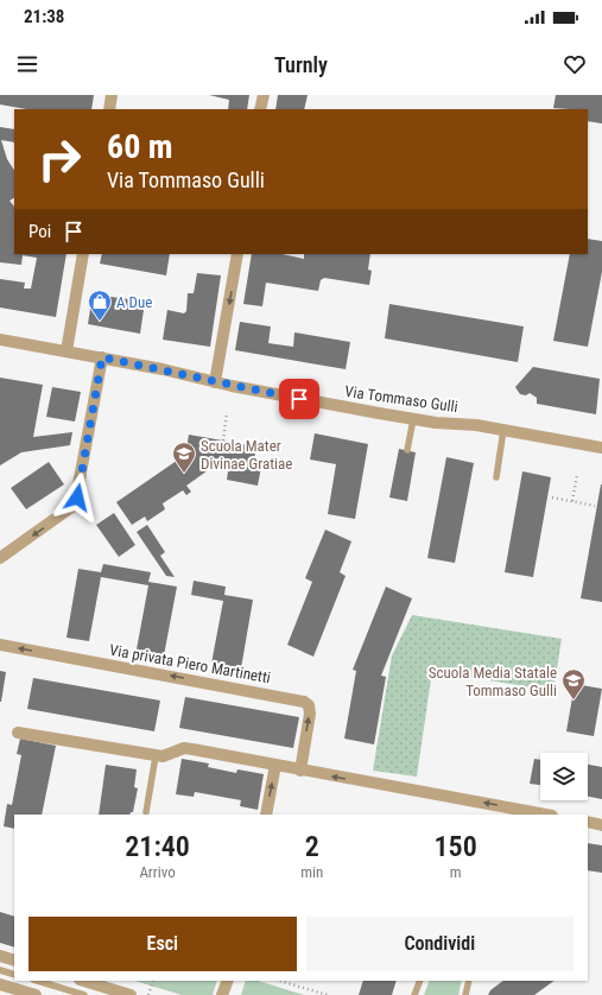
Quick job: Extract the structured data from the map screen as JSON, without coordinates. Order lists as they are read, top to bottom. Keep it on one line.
{"streets":{"street":["Via Tommaso Gulli","Via privata Piero Martinetti"]},"places":{"shop":["A Due"],"school or university":["Scuola Mater Divinae Gratiae","Scuola Media Statale Tommaso Gulli"]},"page":{"status":"21:38","header":"Turnly","turn":["60 m","Via Tommaso Gulli"],"then":"Poi","eta":["21:40","Arrivo","2","min","150","m"],"buttons":["Esci","Condividi"]}}
